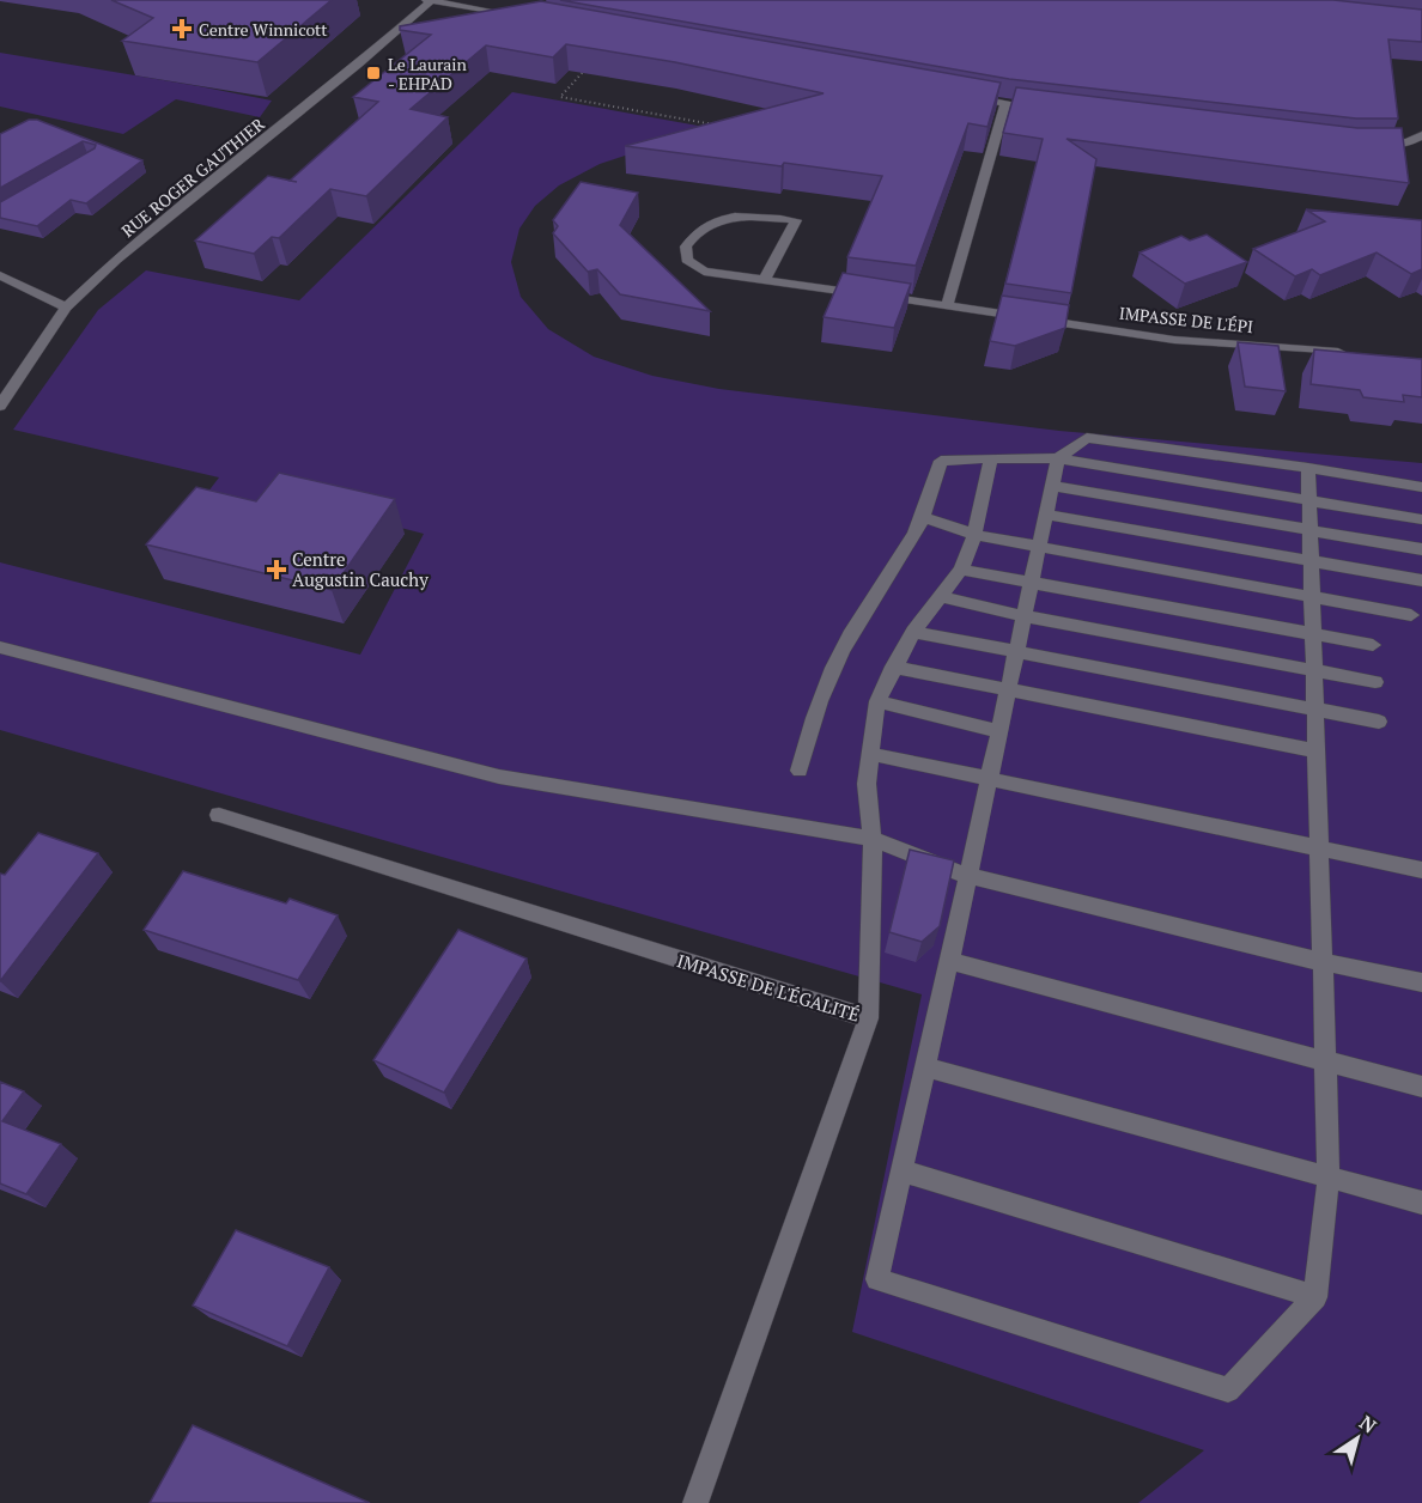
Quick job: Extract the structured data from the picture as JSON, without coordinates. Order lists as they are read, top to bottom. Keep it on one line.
{"streets":{"street":["RUE ROGER GAUTHIER","IMPASSE DE L'ÉPI","IMPASSE DE L'ÉGALITÉ"]},"places":{"health":["Centre Winnicott","Centre Augustin Cauchy"],"transit":["Le Laurain - EHPAD"]},"north":"top right"}
